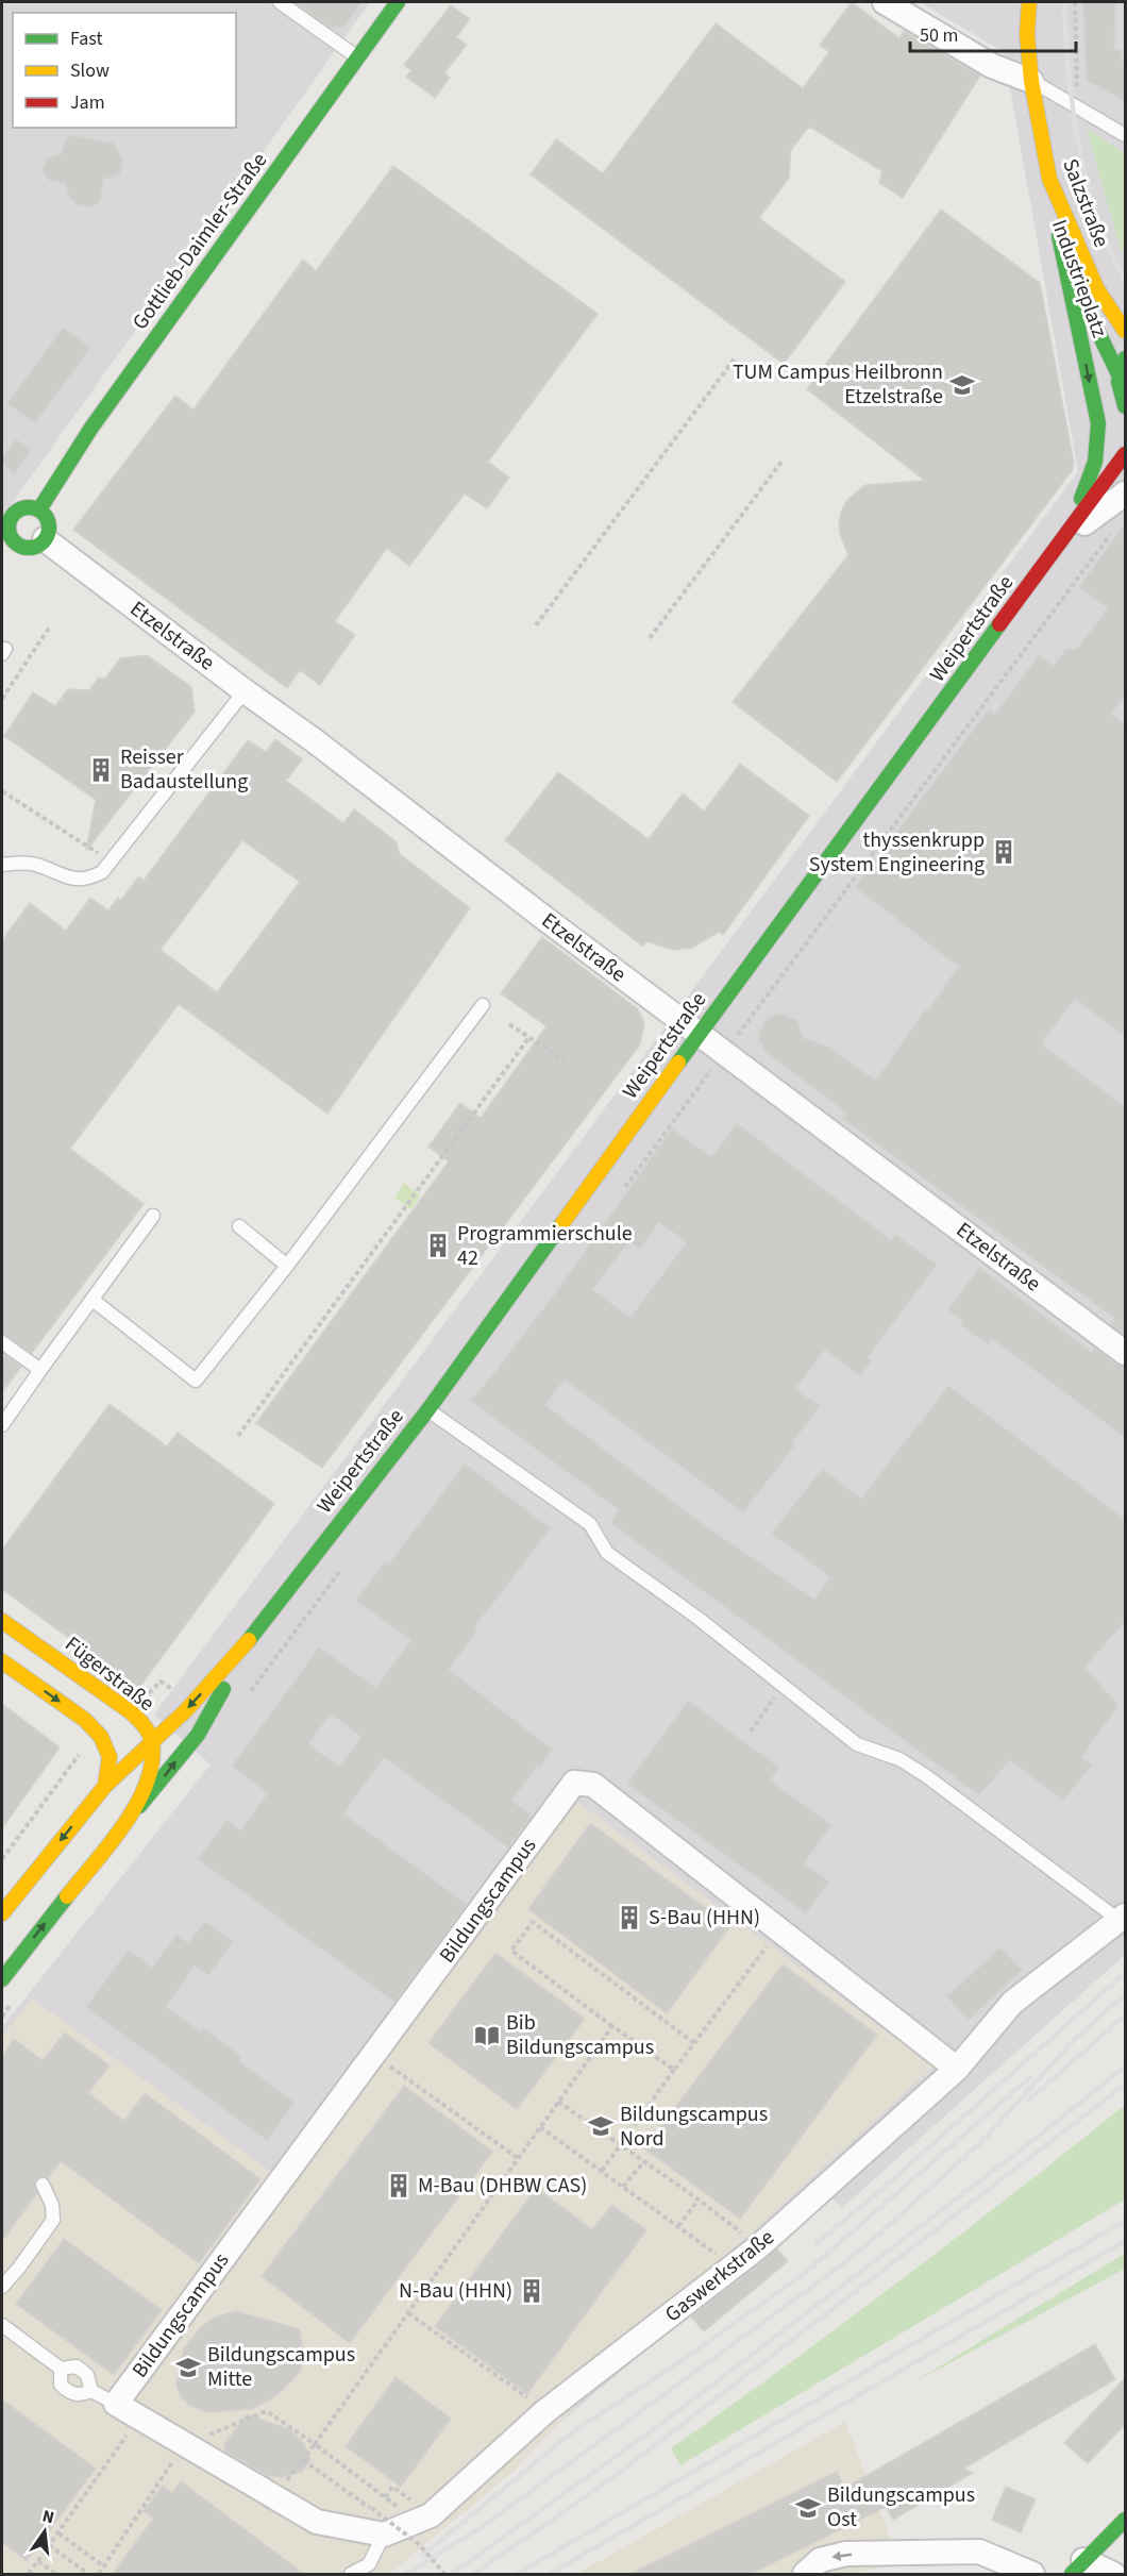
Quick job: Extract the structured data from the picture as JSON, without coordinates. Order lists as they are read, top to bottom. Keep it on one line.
{"streets":{"main road":["Salzstraße","Gottlieb-Daimler-Straße","Industrieplatz","Weipertstraße","Fügerstraße"],"street":["Etzelstraße","Bildungscampus","Gaswerkstraße"]},"crossings":[["Salzstraße","Industrieplatz"],["Gottlieb-Daimler-Straße","Etzelstraße"],["Weipertstraße","Etzelstraße"],["Weipertstraße","Fügerstraße"],["Bildungscampus","Gaswerkstraße"]],"places":{"school or university":["TUM Campus Heilbronn Etzelstraße","Bildungscampus Nord","Bildungscampus Mitte","Bildungscampus Ost"],"building":["Reisser Badaustellung","thyssenkrupp System Engineering","Programmierschule 42","S-Bau (HHN)","M-Bau (DHBW CAS)","N-Bau (HHN)"],"library":["Bib Bildungscampus"]},"legend":["Fast","Slow","Jam"],"scale_bar":"50 m","north":"top"}
